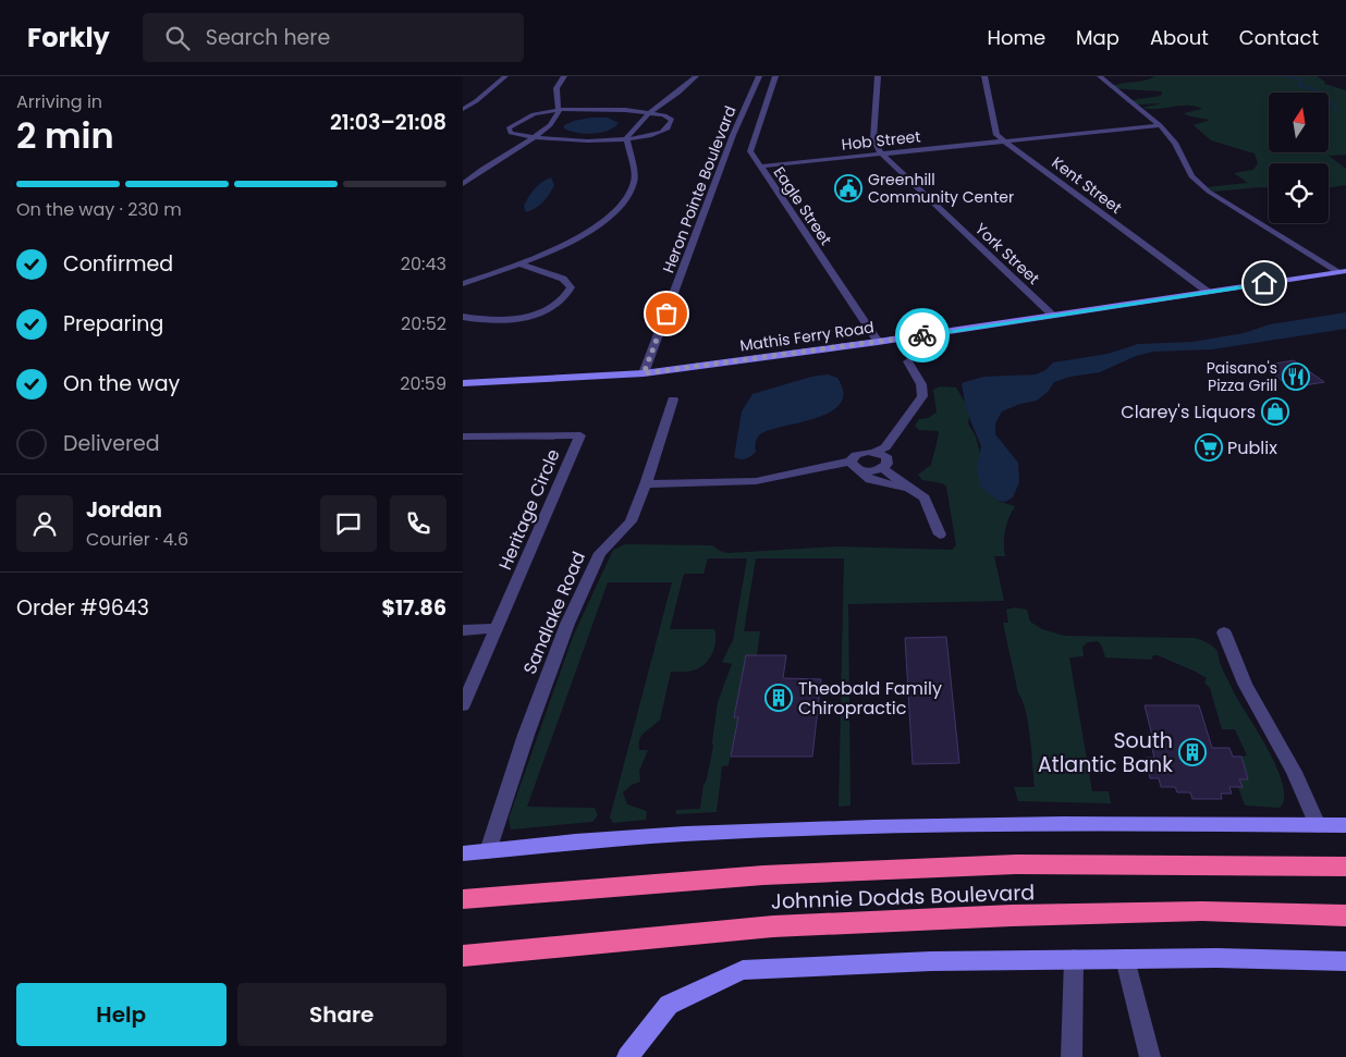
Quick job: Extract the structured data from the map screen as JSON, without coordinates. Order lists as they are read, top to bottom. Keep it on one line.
{"streets":{"highway":["Johnnie Dodds Boulevard"],"main road":["Mathis Ferry Road"],"street":["Hob Street","Kent Street","Heron Pointe Boulevard","Eagle Street","York Street","Heritage Circle","Sandlake Road"]},"crossings":[["Hob Street","Kent Street"],["Hob Street","Eagle Street"],["Hob Street","York Street"],["Kent Street","Mathis Ferry Road"],["Heron Pointe Boulevard","Mathis Ferry Road"],["Eagle Street","Mathis Ferry Road"],["York Street","Mathis Ferry Road"]],"places":{"public building":["Greenhill Community Center"],"restaurant":["Paisano's Pizza Grill"],"shop":["Clarey's Liquors"],"supermarket":["Publix"],"building":["Theobald Family Chiropractic","South Atlantic Bank"]},"north":"top","page":{"header":"Forkly","search":"Search here","nav":["Home","Map","About","Contact"],"heading":["2 min","Arriving in","21:03–21:08"],"panel":["Jordan","Courier · 4.6","Order #9643","$17.86"],"bar":"On the way · 230 m","list":[["Confirmed","20:43"],["Preparing","20:52"],["On the way","20:59"],"Delivered"],"buttons":["Help","Share"]}}
